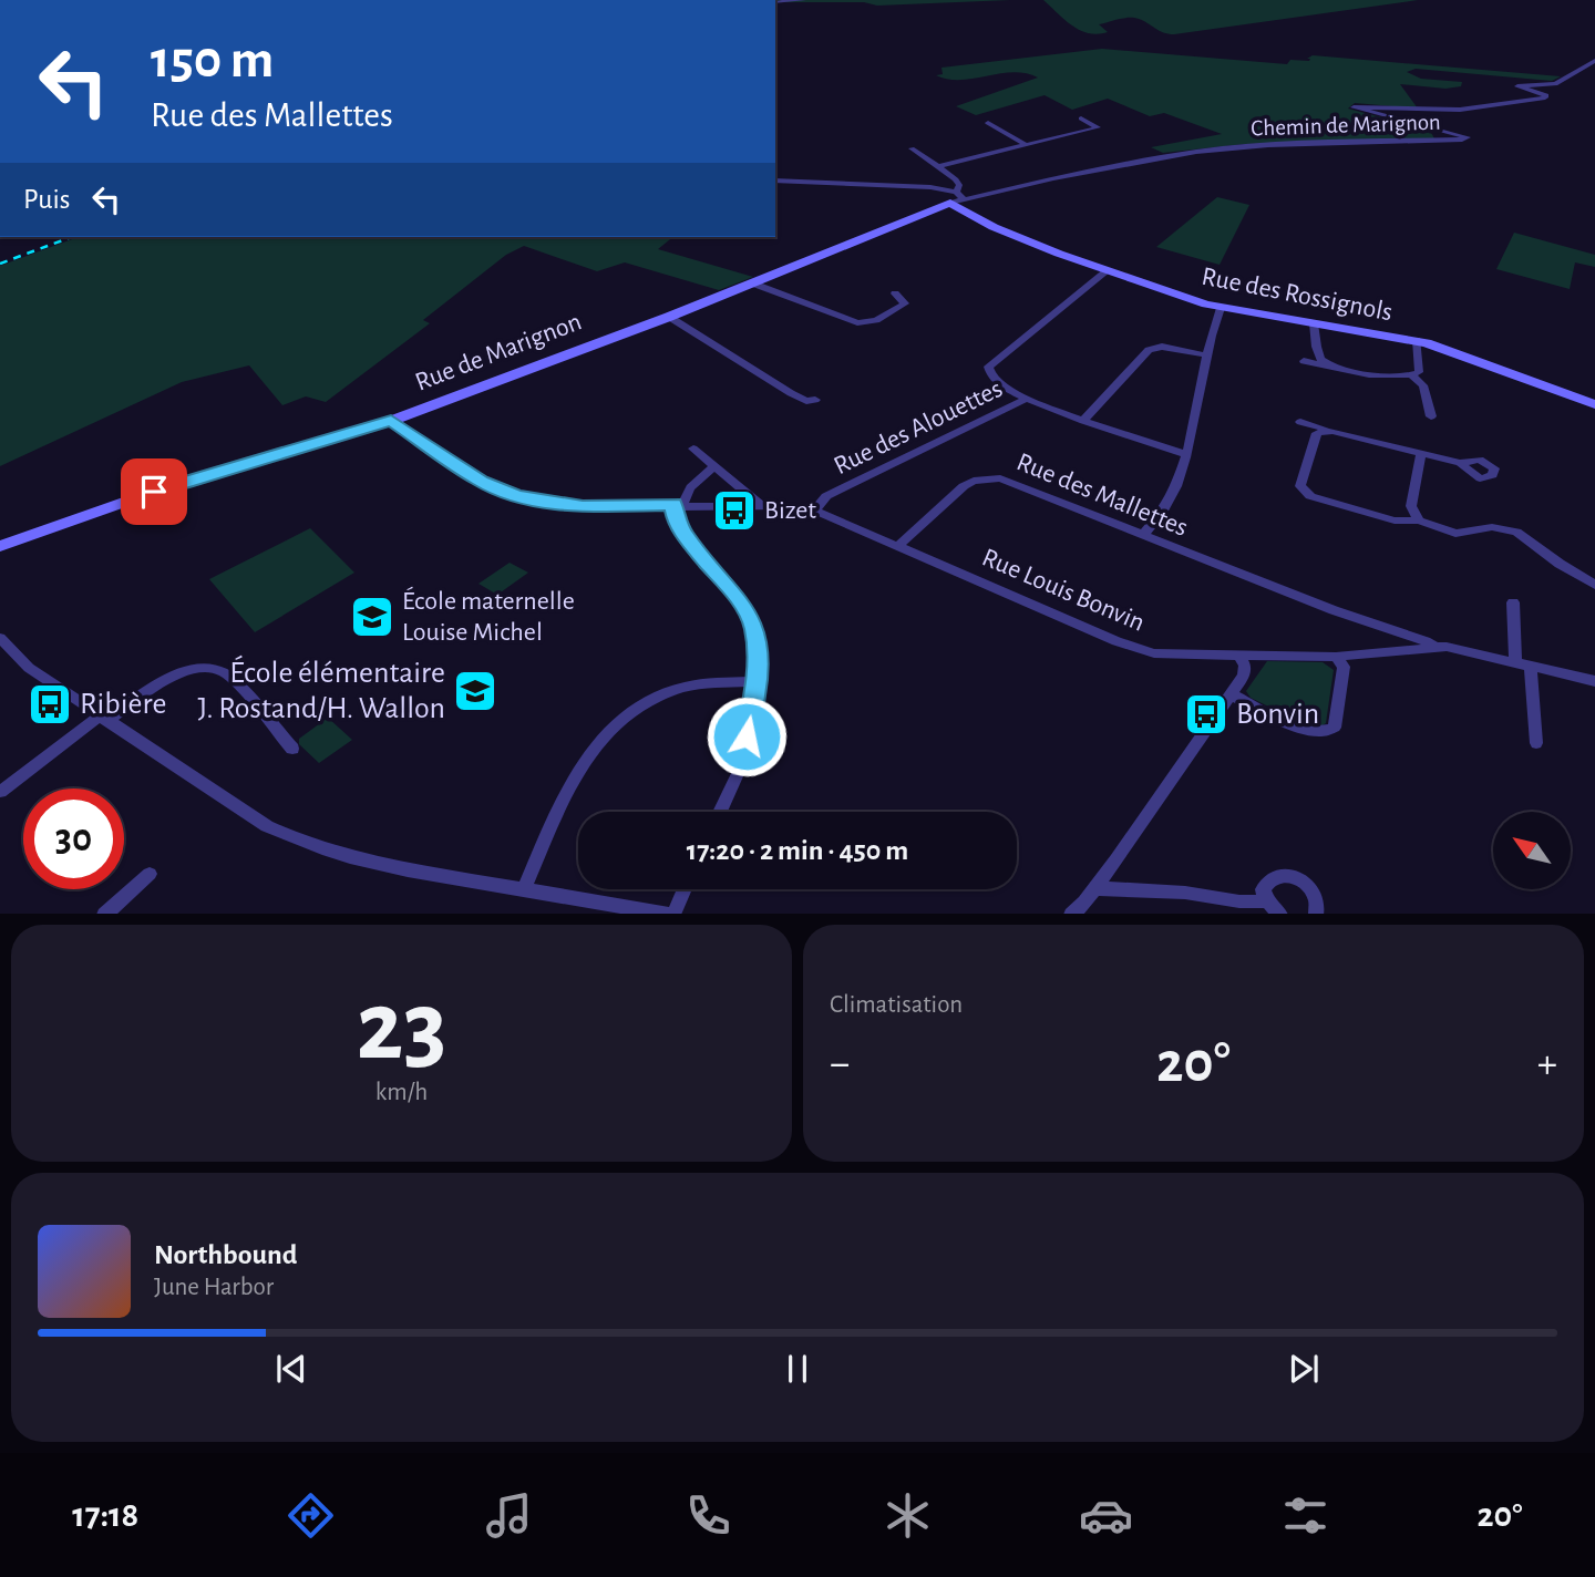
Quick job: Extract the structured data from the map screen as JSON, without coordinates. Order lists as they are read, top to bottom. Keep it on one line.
{"streets":{"street":["Chemin de Marignon","Rue des Rossignols","Rue de Marignon","Rue des Alouettes","Rue des Mallettes","Rue Louis Bonvin"]},"crossings":[["Chemin de Marignon","Rue des Rossignols"],["Chemin de Marignon","Rue de Marignon"],["Rue des Rossignols","Rue de Marignon"],["Rue des Rossignols","Rue des Alouettes"],["Rue des Mallettes","Rue Louis Bonvin"]],"places":{"bus stop":["Bizet","Ribière","Bonvin"],"school or university":["École maternelle Louise Michel","École élémentaire J. Rostand/H. Wallon"]},"north":"top left","page":{"turn":["150 m","Rue des Mallettes"],"then":"Puis","limit":"30","trip":"17:20 · 2 min · 450 m","tile":[["23","km/h"],"Climatisation"],"heat":["−","20°","+"],"song":["Northbound","June Harbor"],"tabs":["17:18","20°"]}}
